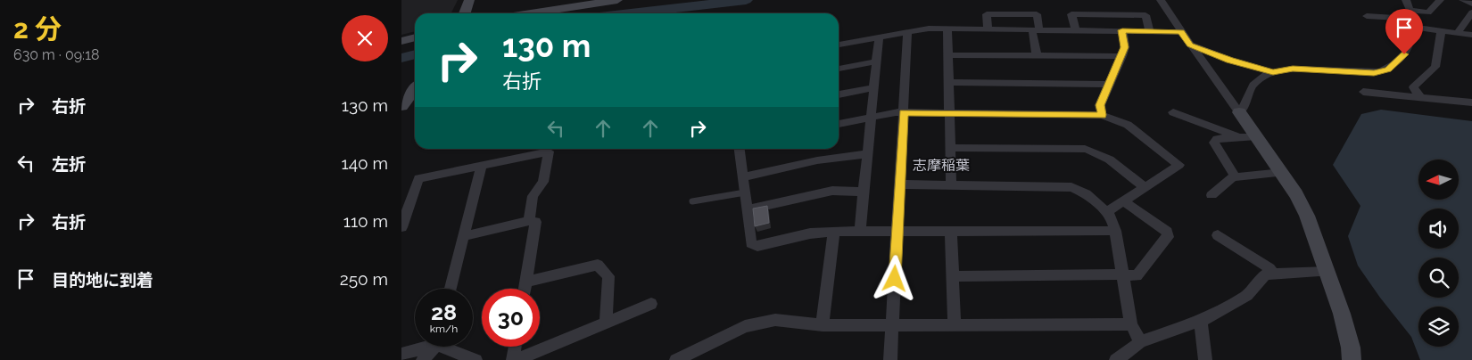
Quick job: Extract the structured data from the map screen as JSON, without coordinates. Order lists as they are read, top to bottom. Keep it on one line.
{"districts":["志摩稲葉"],"north":"left","page":{"heading":["2 分","630 m · 09:18"],"turn":["130 m","右折"],"list":[{"name":"右折","value":"130 m"},{"name":"左折","value":"140 m"},{"name":"右折","value":"110 m"},{"name":"目的地に到着","value":"250 m"}],"speed":"28 km/h","limit":"30"}}
